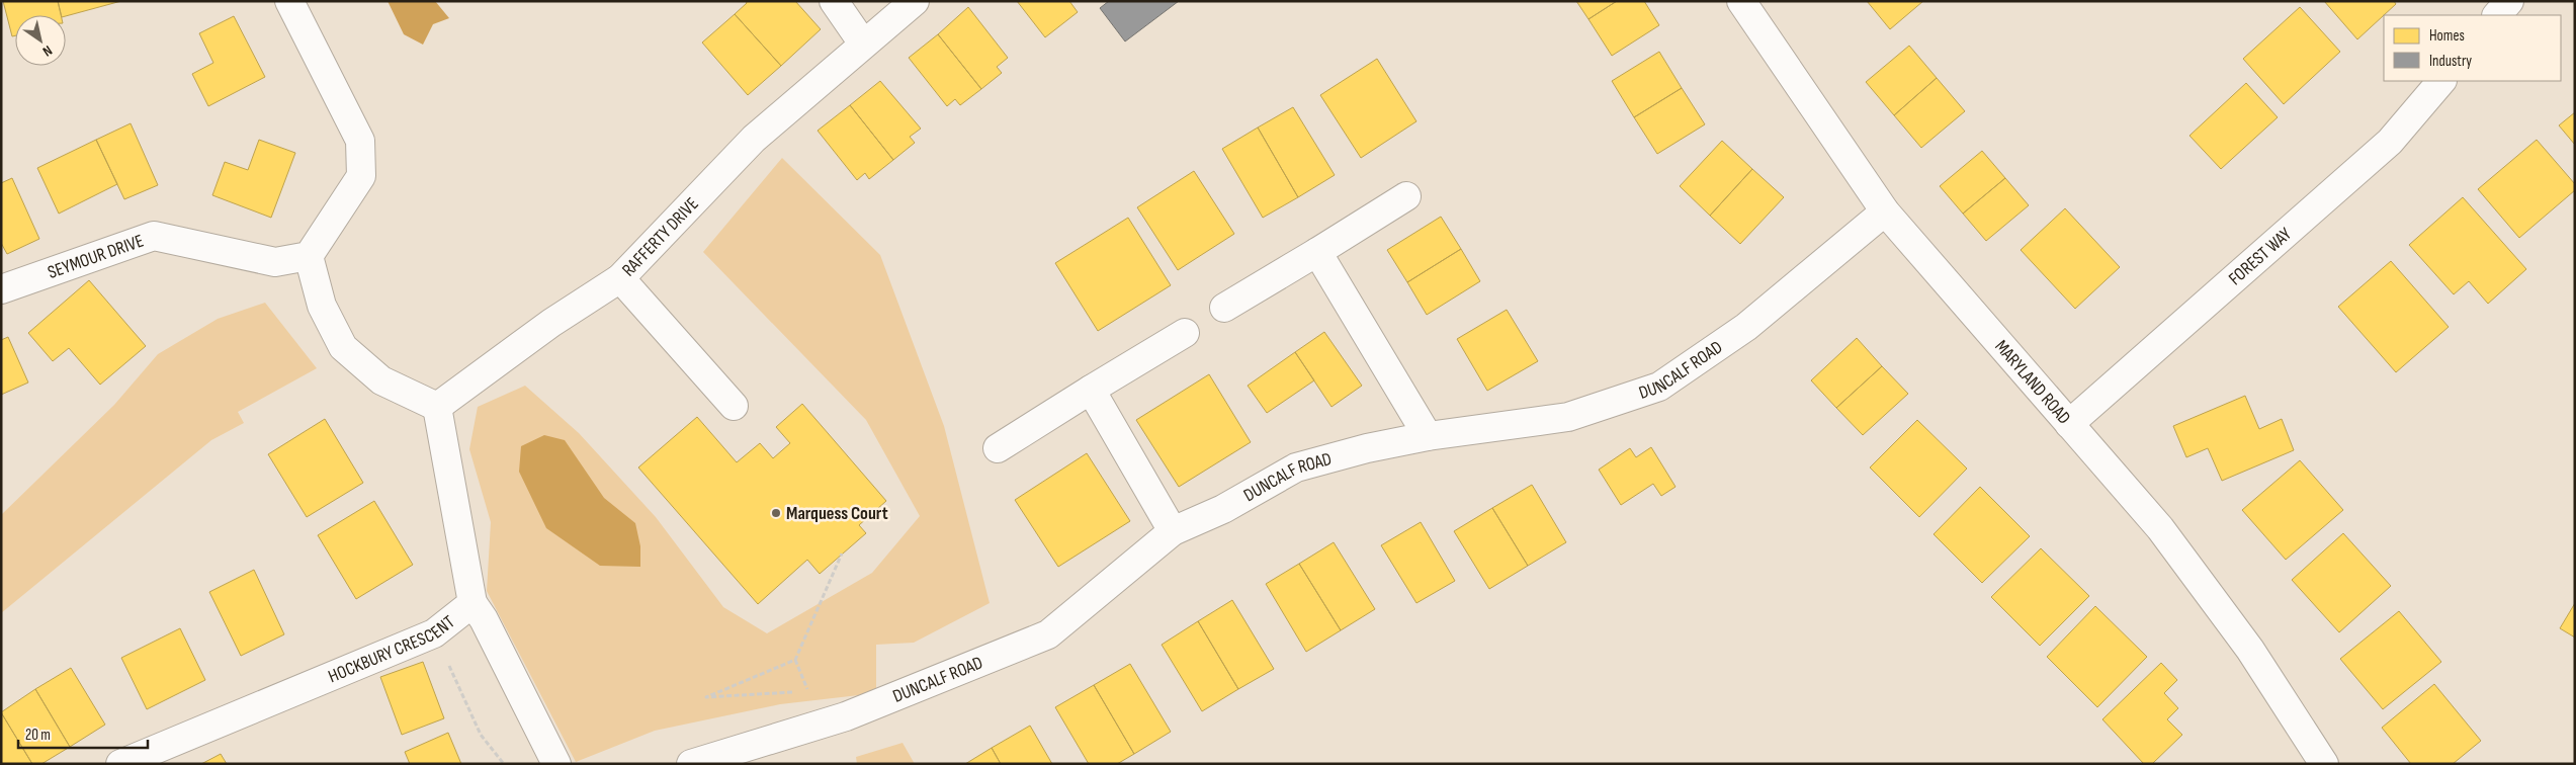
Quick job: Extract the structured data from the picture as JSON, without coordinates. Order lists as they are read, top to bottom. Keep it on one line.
{"streets":{"street":["RAFFERTY DRIVE","FOREST WAY","SEYMOUR DRIVE","DUNCALF ROAD","MARYLAND ROAD","HOCKBURY CRESCENT"]},"crossings":[["RAFFERTY DRIVE","HOCKBURY CRESCENT"],["FOREST WAY","MARYLAND ROAD"],["DUNCALF ROAD","MARYLAND ROAD"]],"places":["Marquess Court"],"legend":["Homes","Industry"],"scale_bar":"20 m","north":"bottom right"}
